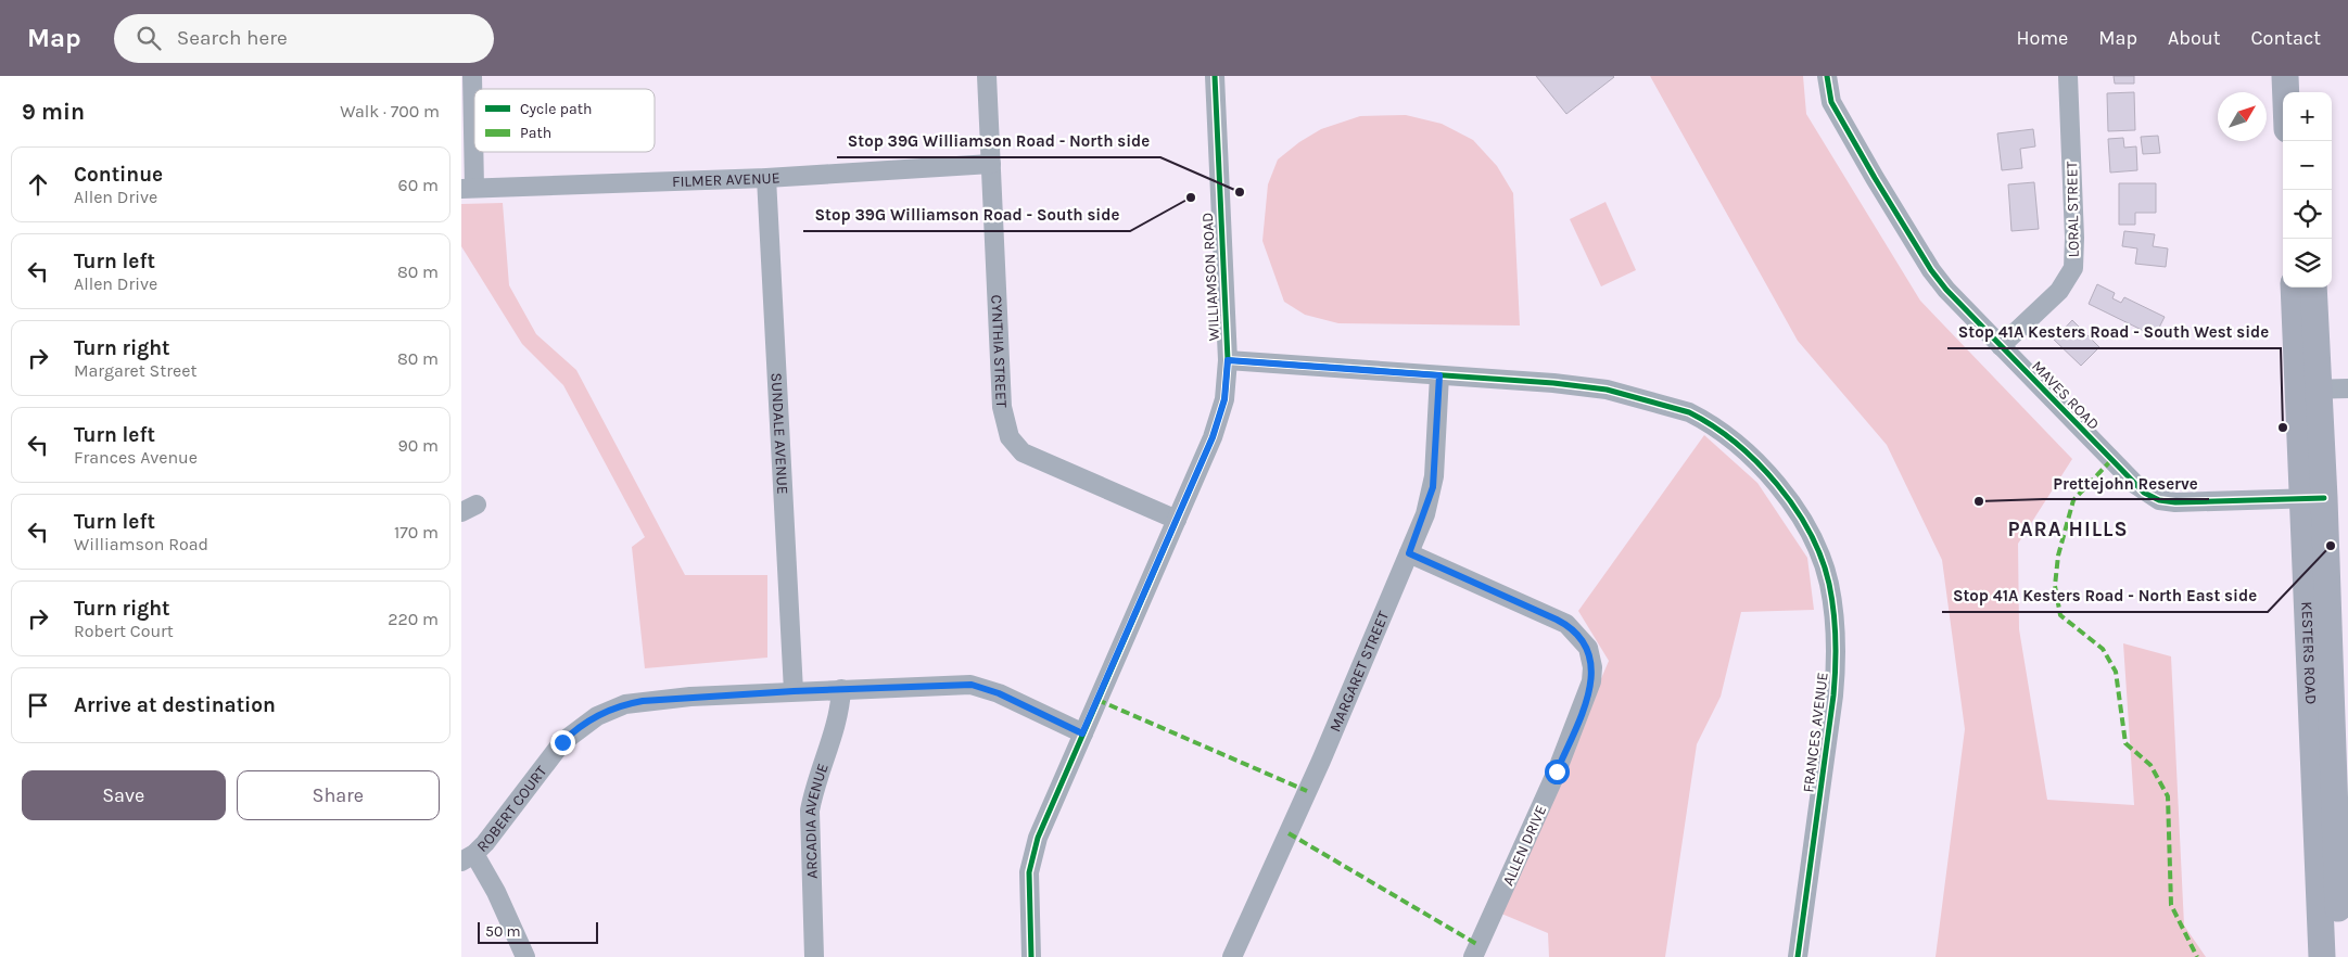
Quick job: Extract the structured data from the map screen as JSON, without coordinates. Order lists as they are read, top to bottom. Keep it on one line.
{"streets":{"main road":["KESTERS ROAD"],"street":["FILMER AVENUE","LORAL STREET","WILLIAMSON ROAD","CYNTHIA STREET","MAVES ROAD","SUNDALE AVENUE","MARGARET STREET","FRANCES AVENUE","ROBERT COURT","ARCADIA AVENUE","ALLEN DRIVE"]},"crossings":[["FILMER AVENUE","CYNTHIA STREET"],["FILMER AVENUE","SUNDALE AVENUE"],["LORAL STREET","MAVES ROAD"],["WILLIAMSON ROAD","CYNTHIA STREET"],["WILLIAMSON ROAD","FRANCES AVENUE"],["WILLIAMSON ROAD","ROBERT COURT"],["MAVES ROAD","KESTERS ROAD"],["SUNDALE AVENUE","ROBERT COURT"],["MARGARET STREET","FRANCES AVENUE"],["MARGARET STREET","ALLEN DRIVE"],["ROBERT COURT","ARCADIA AVENUE"]],"districts":["PARA HILLS"],"places":["Stop 39G Williamson Road - North side","Stop 39G Williamson Road - South side","Stop 41A Kesters Road - South West side","Prettejohn Reserve","Stop 41A Kesters Road - North East side"],"legend":["Cycle path","Path"],"scale_bar":"50 m","north":"top right","page":{"header":"Map","search":"Search here","nav":["Home","Map","About","Contact"],"heading":["9 min","Walk · 700 m"],"map_buttons":["+","−"],"list":[["Continue","Allen Drive","60 m"],["Turn left","Allen Drive","80 m"],["Turn right","Margaret Street","80 m"],["Turn left","Frances Avenue","90 m"],["Turn left","Williamson Road","170 m"],["Turn right","Robert Court","220 m"],"Arrive at destination"],"buttons":["Save","Share"],"scale":"50 m"}}
